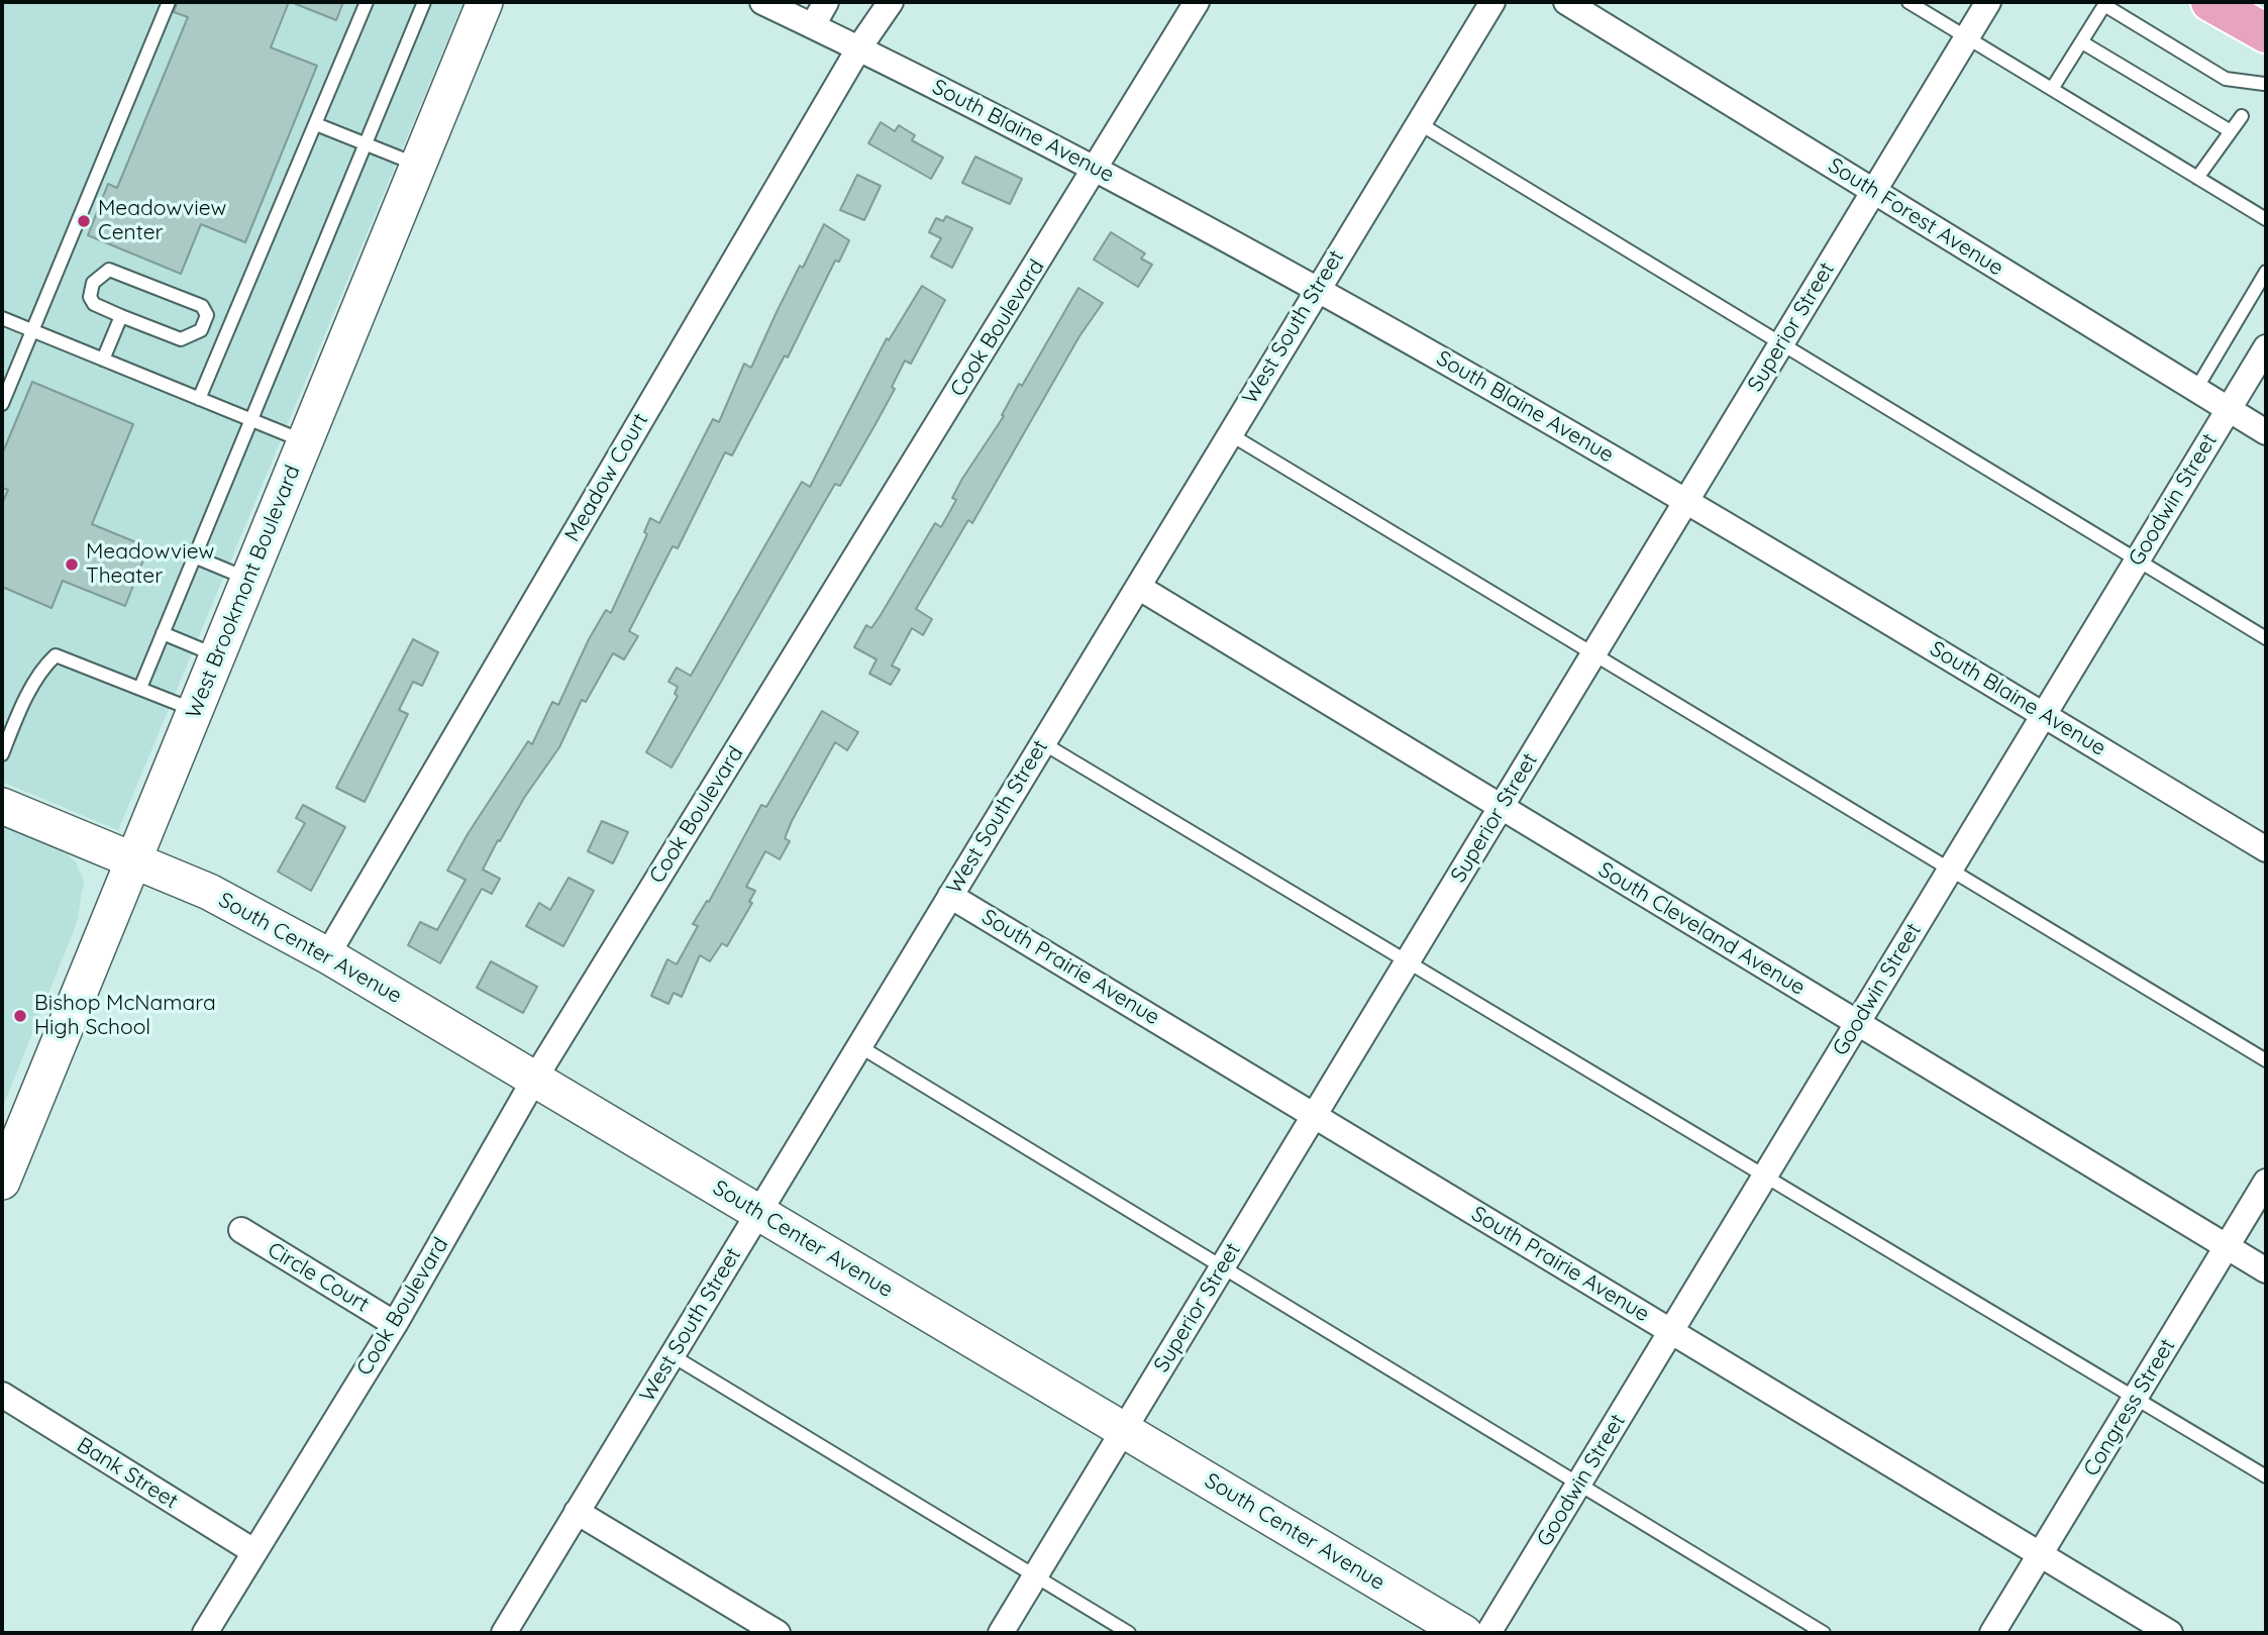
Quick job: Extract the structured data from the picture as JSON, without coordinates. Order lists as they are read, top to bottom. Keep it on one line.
{"streets":{"street":["South Blaine Avenue","South Forest Avenue","West South Street","Superior Street","Cook Boulevard","Meadow Court","Goodwin Street","West Brookmont Boulevard","South Cleveland Avenue","South Center Avenue","South Prairie Avenue","Circle Court","Congress Street","Bank Street"]},"crossings":[["South Blaine Avenue","West South Street"],["South Blaine Avenue","Superior Street"],["South Blaine Avenue","Cook Boulevard"],["South Blaine Avenue","Meadow Court"],["South Blaine Avenue","Goodwin Street"],["South Forest Avenue","Superior Street"],["South Forest Avenue","Goodwin Street"],["West South Street","South Cleveland Avenue"],["West South Street","South Center Avenue"],["West South Street","South Prairie Avenue"],["Superior Street","South Cleveland Avenue"],["Superior Street","South Center Avenue"],["Superior Street","South Prairie Avenue"],["Cook Boulevard","South Center Avenue"],["Cook Boulevard","Circle Court"],["Cook Boulevard","Bank Street"],["Meadow Court","South Center Avenue"],["Goodwin Street","South Cleveland Avenue"],["Goodwin Street","South Prairie Avenue"],["West Brookmont Boulevard","South Center Avenue"],["South Cleveland Avenue","Congress Street"],["South Prairie Avenue","Congress Street"]],"places":["Meadowview Center","Meadowview Theater","Bishop McNamara High School"]}
